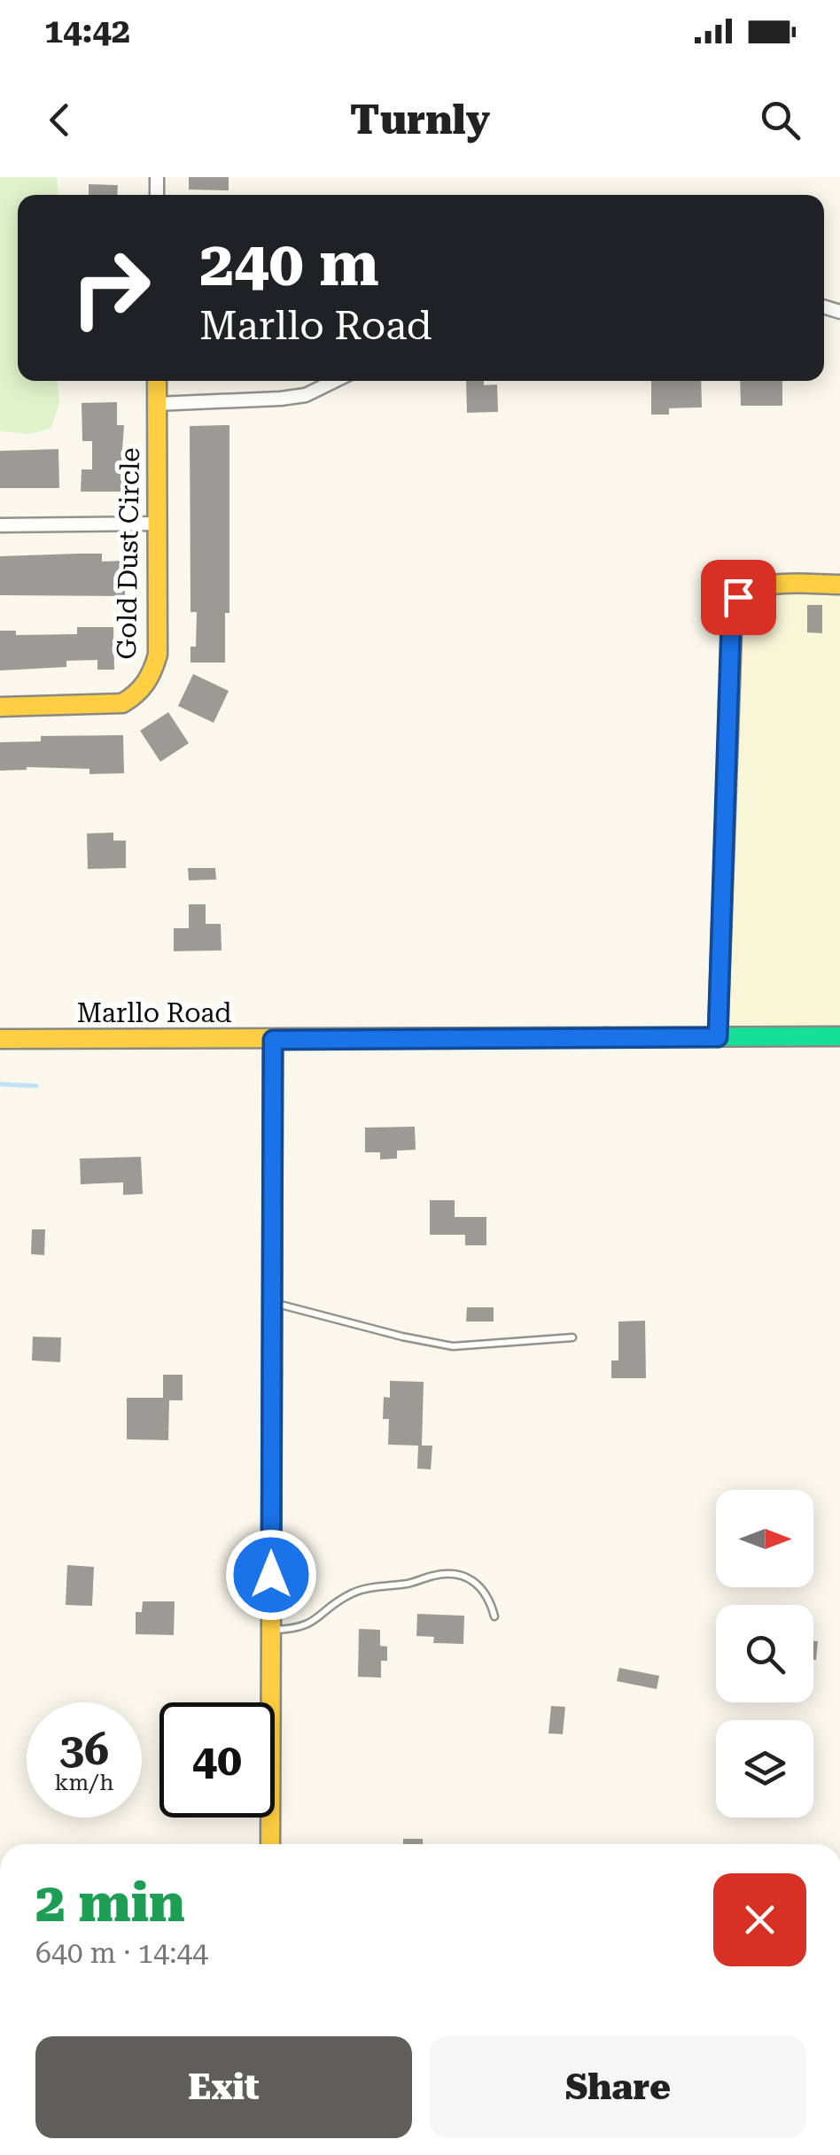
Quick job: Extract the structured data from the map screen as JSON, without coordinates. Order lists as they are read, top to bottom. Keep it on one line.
{"streets":{"street":["Gold Dust Circle","Marllo Road"]},"north":"right","page":{"status":"14:42","header":"Turnly","turn":["240 m","Marllo Road"],"speed":"36 km/h","limit":"40","heading":["2 min","640 m · 14:44"],"buttons":["Exit","Share"]}}
